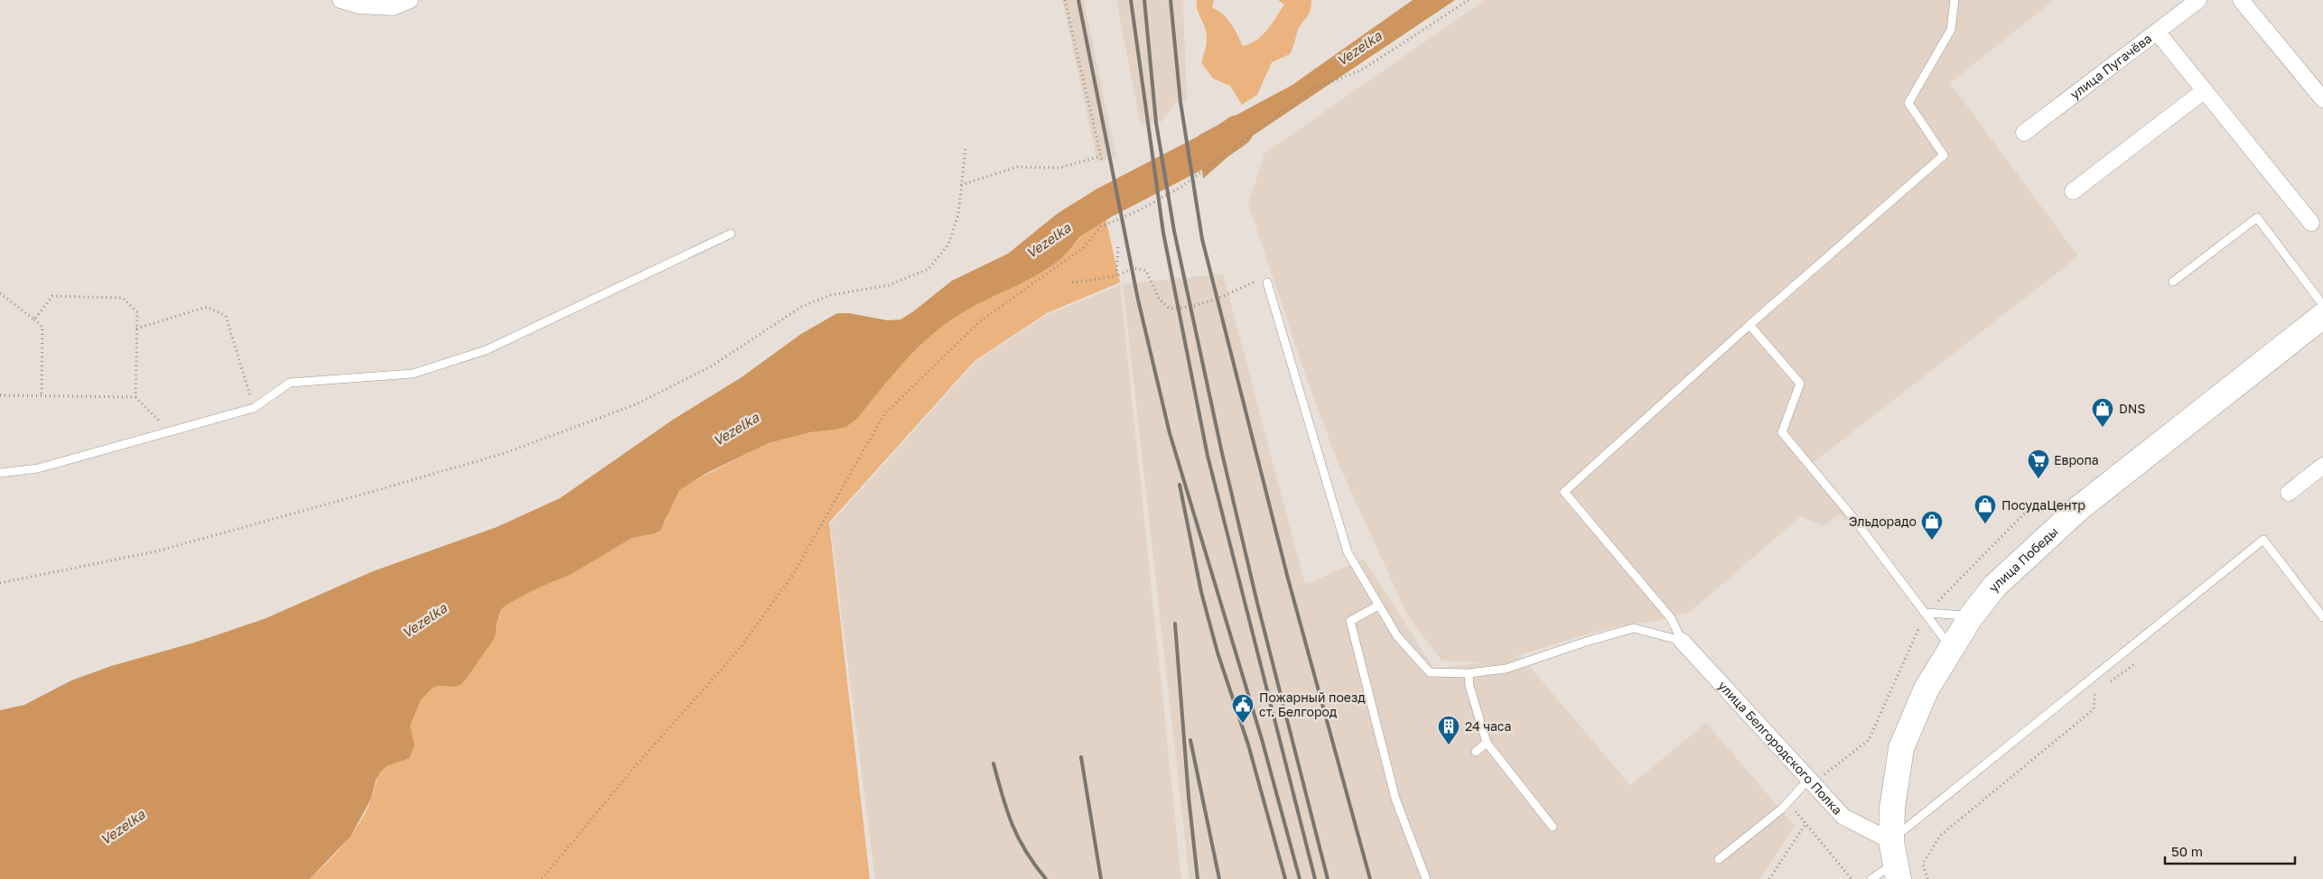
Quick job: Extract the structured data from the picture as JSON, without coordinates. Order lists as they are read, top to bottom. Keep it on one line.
{"streets":{"main road":["улица Победы"],"street":["улица Пугачёва","улица Белгородского Полка"]},"crossings":[["улица Победы","улица Белгородского Полка"]],"water":["Vezelka"],"places":{"shop":["DNS","ПосудаЦентр","Эльдорадо"],"supermarket":["Европа"],"public building":["Пожарный поезд ст. Белгород"],"building":["24 часа"]},"scale_bar":"50 m"}
